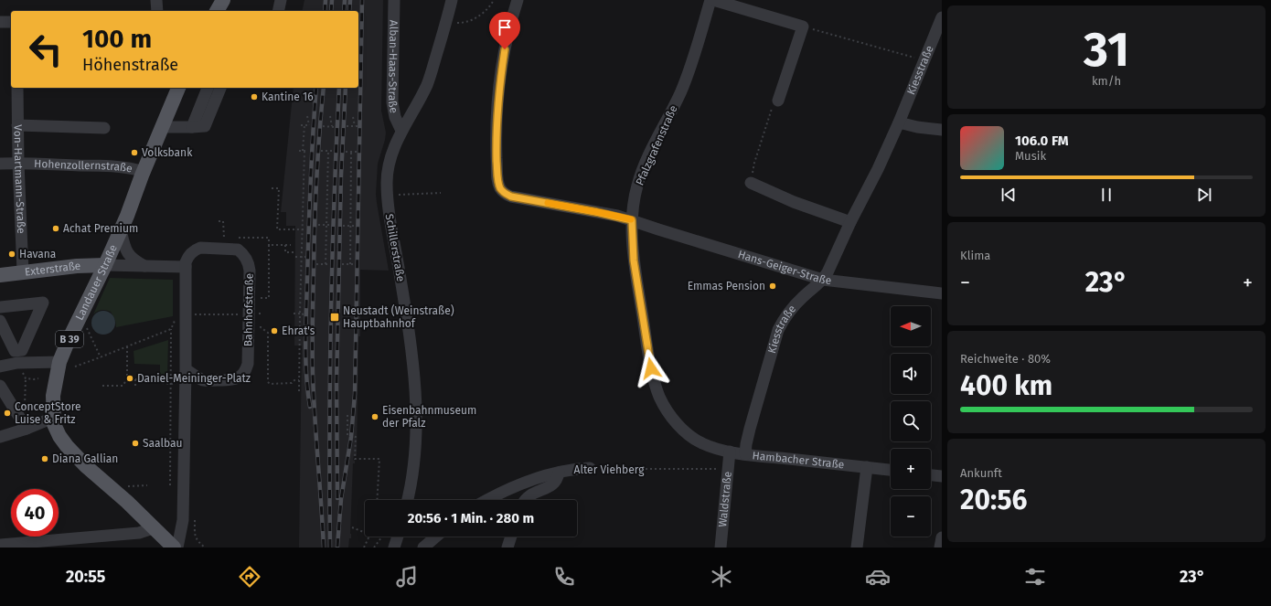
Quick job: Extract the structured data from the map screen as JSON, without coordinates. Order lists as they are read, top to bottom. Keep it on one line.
{"streets":{"main road":["Exterstraße","Landauer Straße","B 39"],"street":["Alban-Haas-Straße","Kiesstraße","Pfalzgrafenstraße","Hohenzollernstraße","Von-Hartmann-Straße","Schillerstraße","Hans-Geiger-Straße","Bahnhofstraße","Hambacher Straße","Alter Viehberg","Waldstraße"]},"crossings":[["Alban-Haas-Straße","Schillerstraße"],["Kiesstraße","Hans-Geiger-Straße"],["Kiesstraße","Hambacher Straße"],["Pfalzgrafenstraße","Hans-Geiger-Straße"],["Pfalzgrafenstraße","Hambacher Straße"],["Pfalzgrafenstraße","Waldstraße"],["Hohenzollernstraße","Von-Hartmann-Straße"],["Hohenzollernstraße","Landauer Straße"],["Von-Hartmann-Straße","Exterstraße"],["Exterstraße","Landauer Straße"],["Hambacher Straße","Waldstraße"],["Alter Viehberg","Waldstraße"]],"places":{"other":["Kantine 16","Volksbank","Achat Premium","Havana","Emmas Pension","Ehrat's","Daniel-Meininger-Platz","ConceptStore Luise & Fritz","Eisenbahnmuseum der Pfalz","Saalbau","Diana Gallian"],"transit":["Neustadt (Weinstraße) Hauptbahnhof"]},"north":"left","page":{"tile":[["31","km/h"],"Klima",["Reichweite · 80%","400 km"],["Ankunft","20:56"]],"turn":["100 m","Höhenstraße"],"song":["106.0 FM","Musik"],"heat":["−","23°","+"],"map_buttons":["+","−"],"limit":"40","trip":"20:56 · 1 Min. · 280 m","tabs":["20:55","23°"]}}
